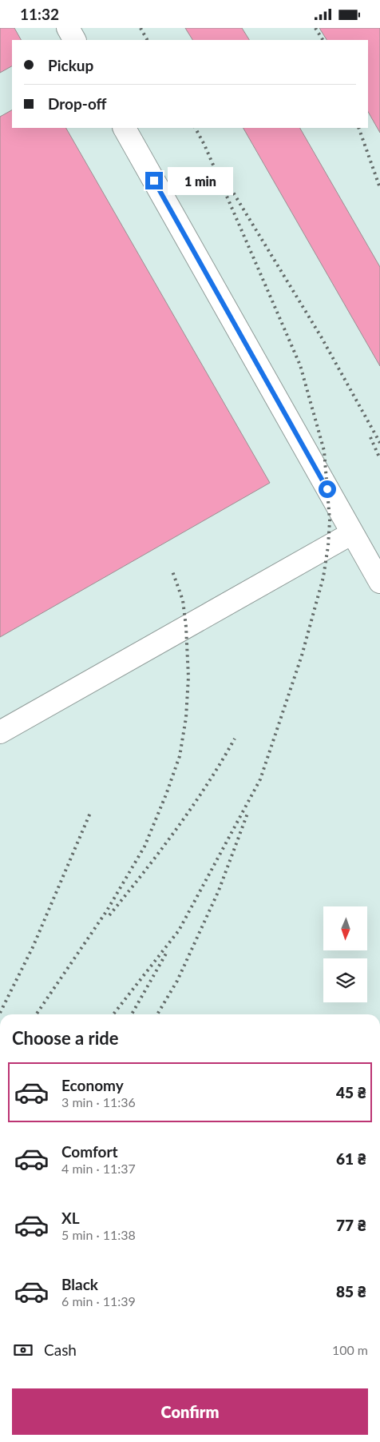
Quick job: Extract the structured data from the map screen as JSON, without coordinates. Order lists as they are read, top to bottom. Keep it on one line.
{"north":"bottom","page":{"status":"11:32","banner":["Pickup","Drop-off"],"bubble":"1 min","heading":"Choose a ride","list":[{"name":"Economy","note":"3 min · 11:36","value":"45 ₴"},{"name":"Comfort","note":"4 min · 11:37","value":"61 ₴"},{"name":"XL","note":"5 min · 11:38","value":"77 ₴"},{"name":"Black","note":"6 min · 11:39","value":"85 ₴"}],"pay":["Cash","100 m"],"buttons":"Confirm"}}
